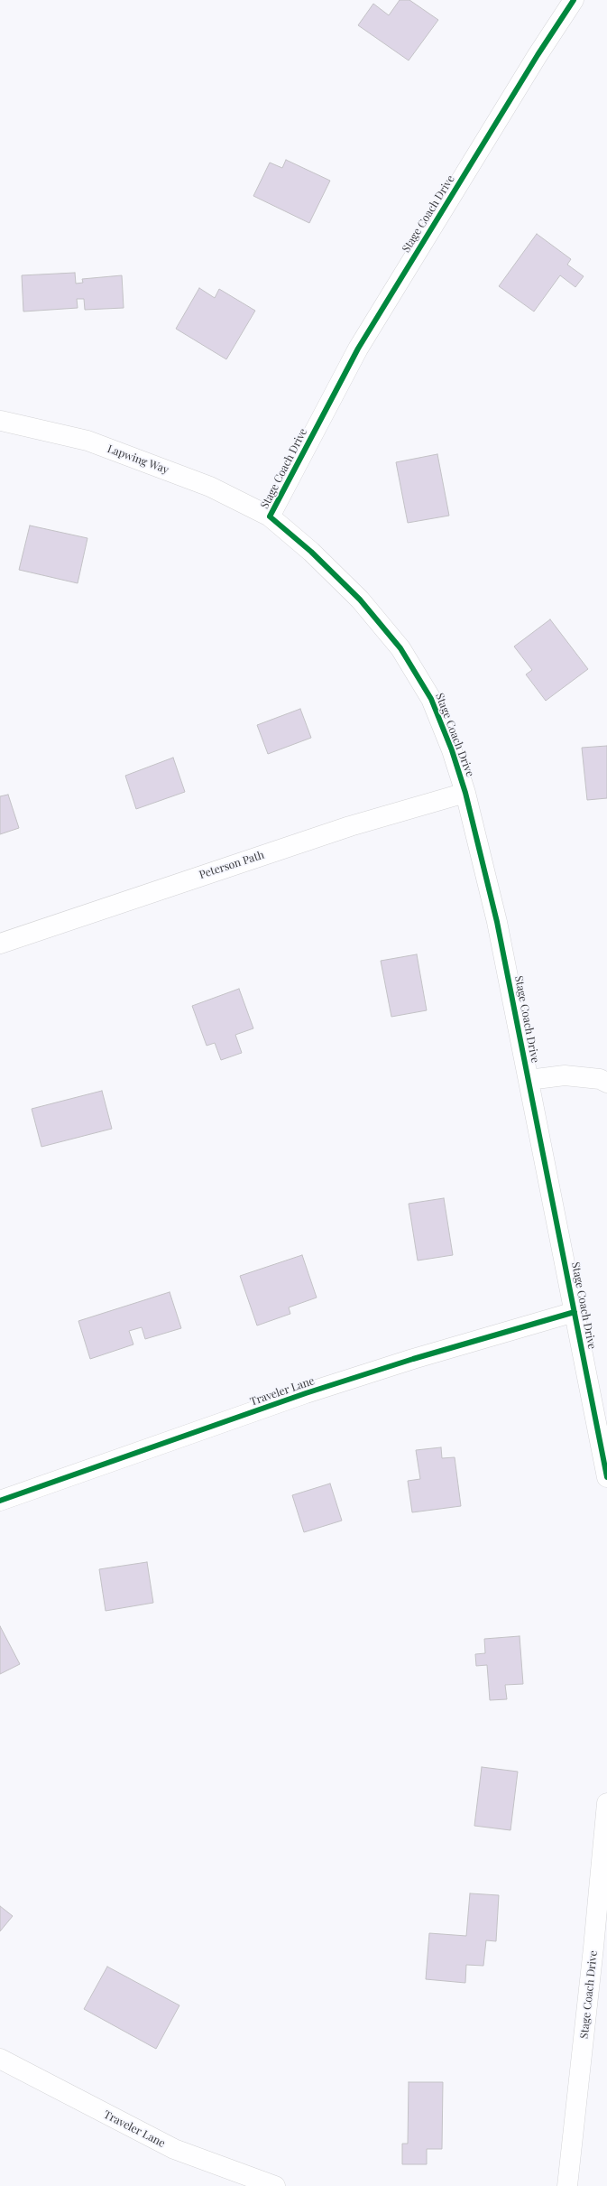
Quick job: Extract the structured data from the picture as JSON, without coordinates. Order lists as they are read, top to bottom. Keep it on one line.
{"streets":{"street":["Stage Coach Drive","Lapwing Way","Peterson Path","Traveler Lane"]},"crossings":[["Stage Coach Drive","Lapwing Way"],["Stage Coach Drive","Peterson Path"],["Stage Coach Drive","Traveler Lane"]]}
